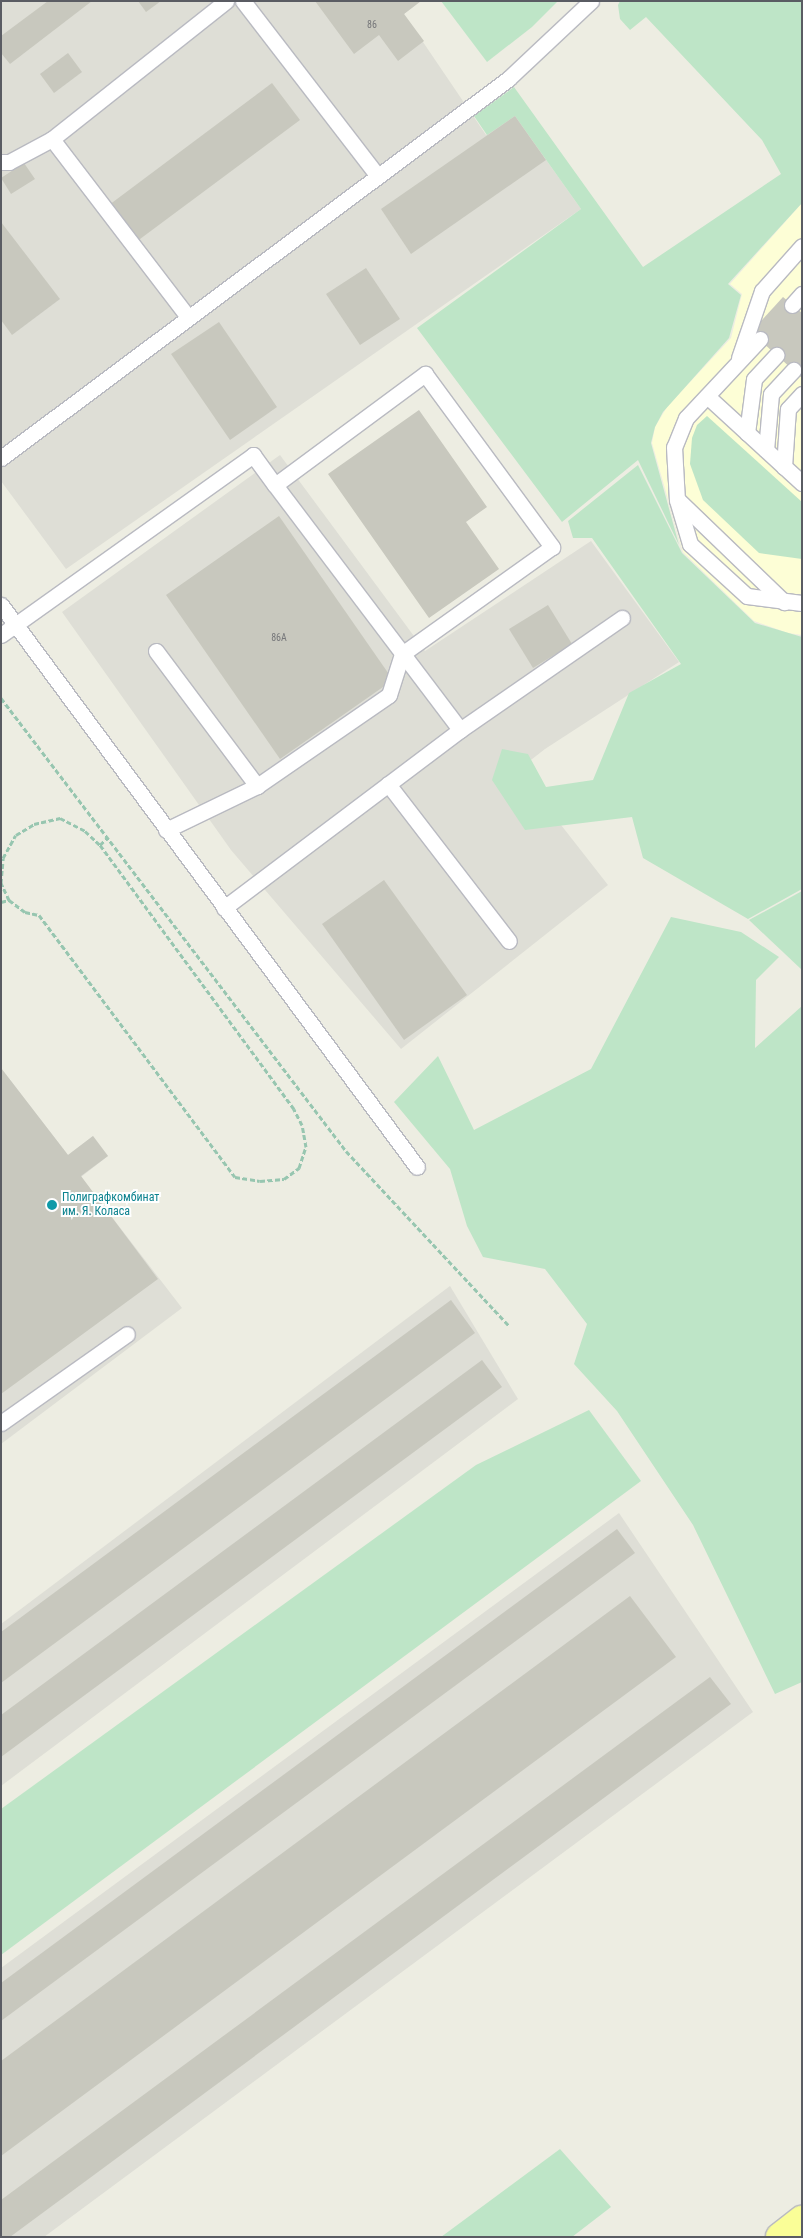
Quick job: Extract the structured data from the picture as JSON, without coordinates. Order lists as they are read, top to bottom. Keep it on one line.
{"places":["Полиграфкомбинат им. Я. Коласа"],"house_numbers":["86","86А"]}
